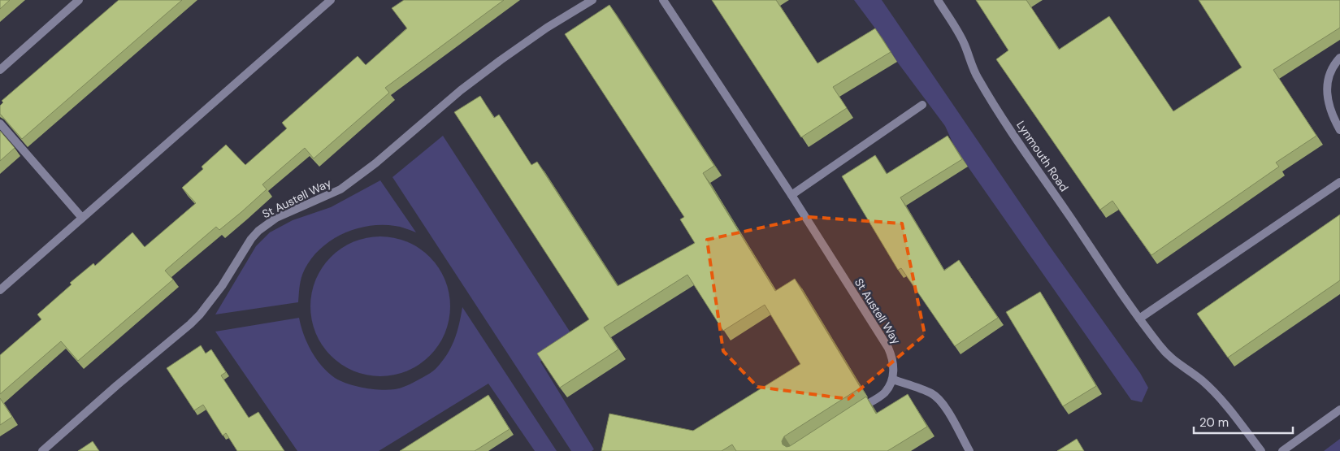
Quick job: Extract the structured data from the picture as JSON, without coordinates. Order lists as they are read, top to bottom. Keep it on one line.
{"streets":{"street":["Lynmouth Road","St Austell Way"]},"scale_bar":"20 m"}
